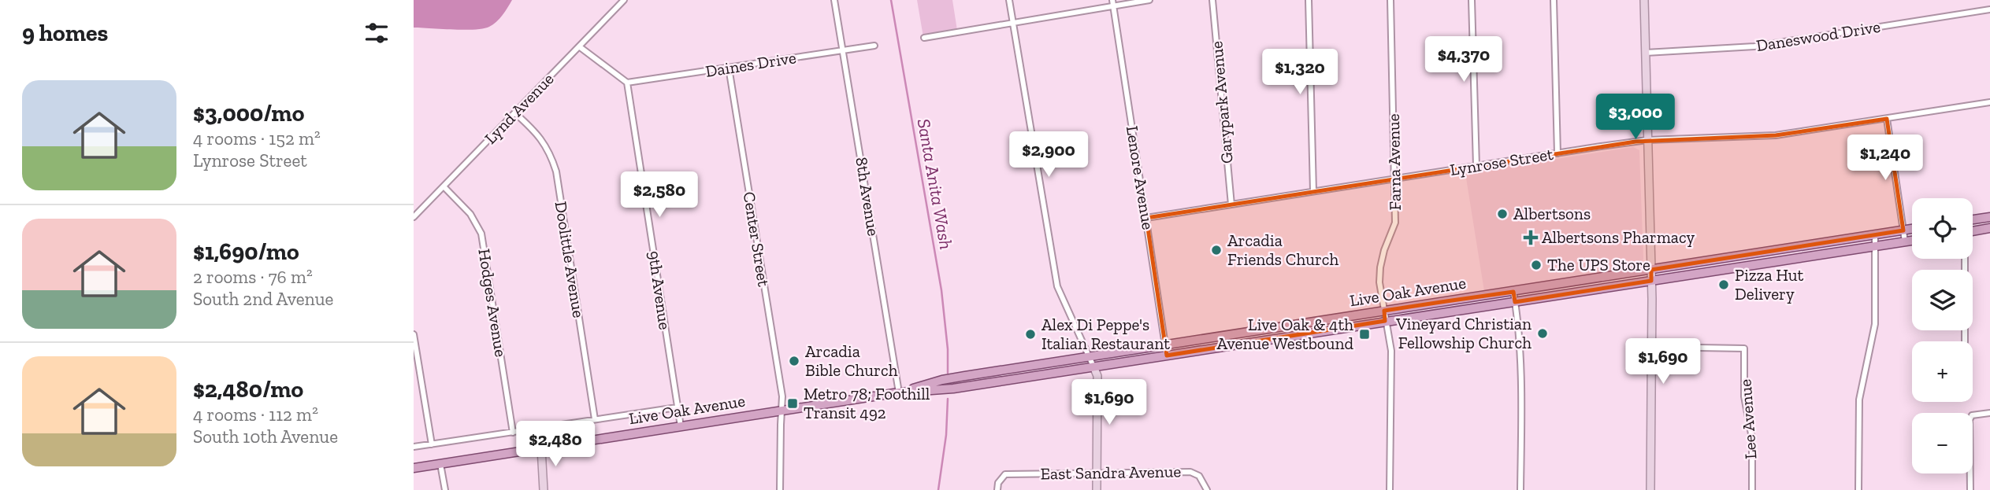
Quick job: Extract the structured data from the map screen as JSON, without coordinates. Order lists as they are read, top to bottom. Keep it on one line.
{"streets":{"main road":["Live Oak Avenue"],"street":["Daneswood Drive","Daines Drive","Garypark Avenue","Lynd Avenue","Farna Avenue","Lynrose Street","Lenore Avenue","8th Avenue","Center Street","Doolittle Avenue","9th Avenue","Hodges Avenue","Lee Avenue","East Sandra Avenue"]},"crossings":[["Daines Drive","8th Avenue"],["Daines Drive","Center Street"],["Daines Drive","9th Avenue"],["Garypark Avenue","Lynrose Street"],["Lynd Avenue","Doolittle Avenue"],["Lynd Avenue","Hodges Avenue"],["Farna Avenue","Lynrose Street"],["Farna Avenue","Live Oak Avenue"],["Lynrose Street","Lenore Avenue"],["Lenore Avenue","Live Oak Avenue"],["8th Avenue","Live Oak Avenue"],["Center Street","Live Oak Avenue"],["Doolittle Avenue","Live Oak Avenue"],["9th Avenue","Live Oak Avenue"],["Live Oak Avenue","Hodges Avenue"]],"water":["Santa Anita Wash"],"places":{"other":["Albertsons","Arcadia Friends Church","The UPS Store","Pizza Hut Delivery","Vineyard Christian Fellowship Church","Alex Di Peppe's Italian Restaurant","Arcadia Bible Church"],"health":["Albertsons Pharmacy"],"transit":["Live Oak & 4th Avenue Westbound","Metro 78; Foothill Transit 492"]},"page":{"heading":"9 homes","price":["$4,370","$1,320","$3,000","$2,900","$1,240","$2,580","$1,690","$1,690","$2,480"],"list":[{"name":"$3,000/mo","note":"4 rooms · 152 m² · Lynrose Street"},{"name":"$1,690/mo","note":"2 rooms · 76 m² · South 2nd Avenue"},{"name":"$2,480/mo","note":"4 rooms · 112 m² · South 10th Avenue"}],"map_buttons":["+","−"]}}
